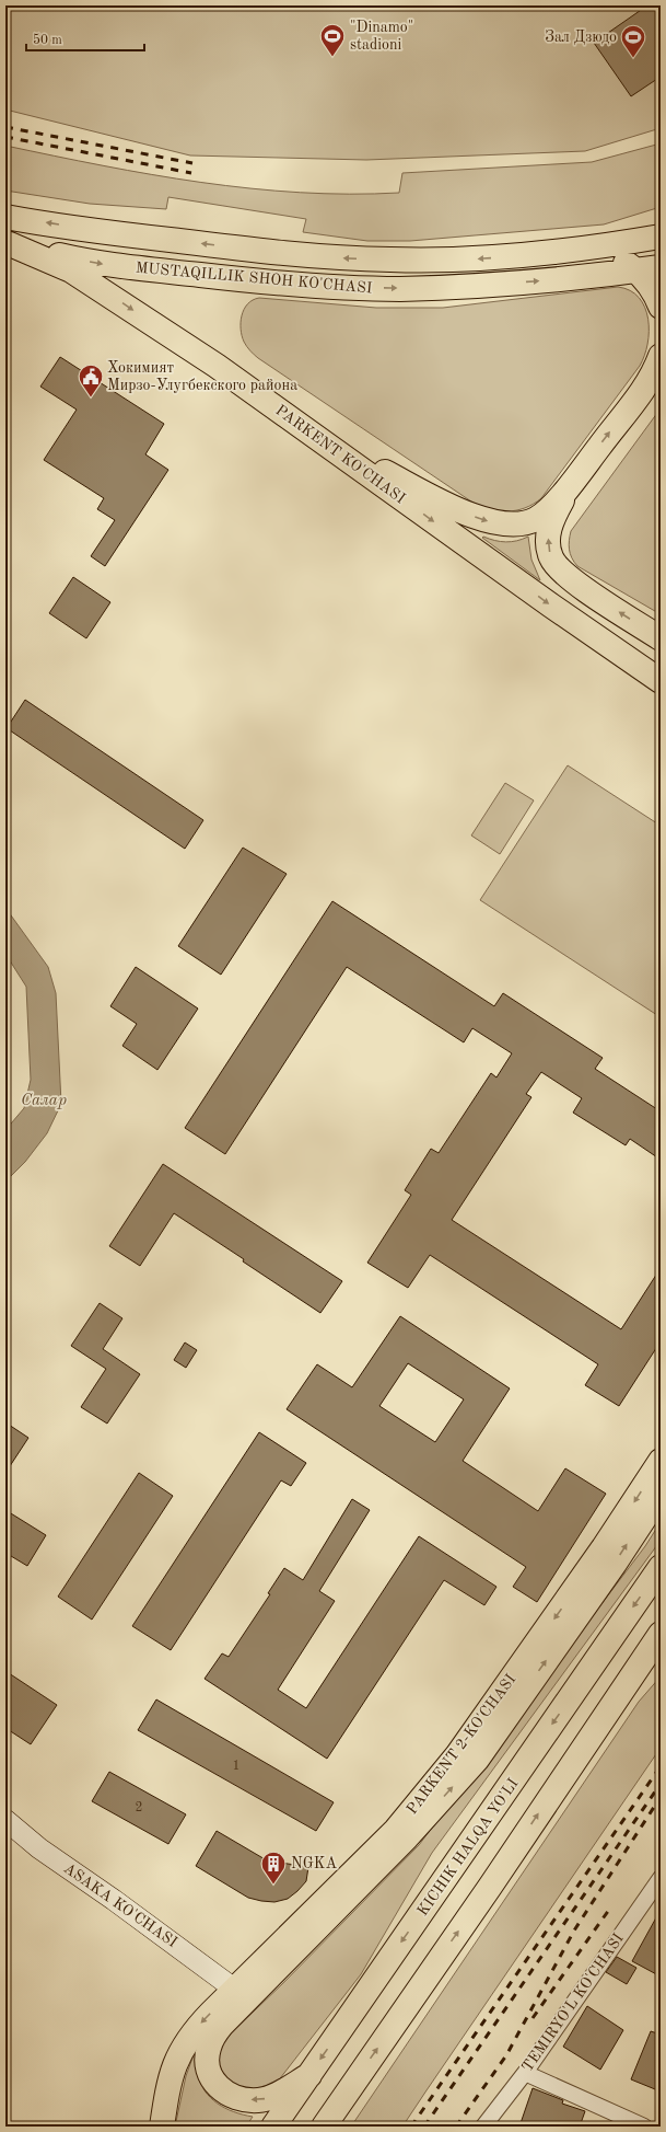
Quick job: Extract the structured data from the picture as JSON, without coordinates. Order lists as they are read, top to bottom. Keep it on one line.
{"streets":{"main road":["MUSTAQILLIK SHOH KO'CHASI","PARKENT KO'CHASI","PARKENT 2-KO'CHASI","KICHIK HALQA YO'LI"],"street":["ASAKA KO'CHASI","TEMIRYO'L KO'CHASI"]},"crossings":[["MUSTAQILLIK SHOH KO'CHASI","PARKENT KO'CHASI"],["PARKENT 2-KO'CHASI","ASAKA KO'CHASI"]],"one_way":["PARKENT KO'CHASI"],"water":["Салар"],"places":{"sports":["\"Dinamo\" stadioni","Зал Дзюдо"],"public building":["Хокимият Мирзо-Улугбекского района"],"building":["NGKA"]},"house_numbers":["1","2"],"scale_bar":"50 m"}
